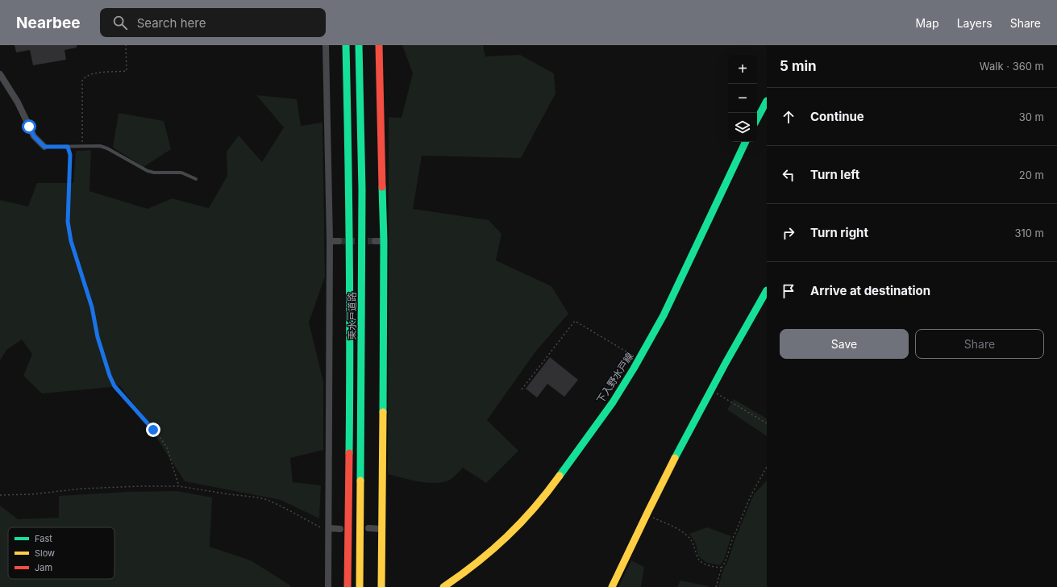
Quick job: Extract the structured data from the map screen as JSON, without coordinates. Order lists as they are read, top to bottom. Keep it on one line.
{"streets":{"main road":["東水戸道路","下入野水戸線"]},"legend":["Fast","Slow","Jam"],"page":{"header":"Nearbee","search":"Search here","nav":["Map","Layers","Share"],"heading":["5 min","Walk · 360 m"],"map_buttons":["+","−"],"list":[["Continue","30 m"],["Turn left","20 m"],["Turn right","310 m"],"Arrive at destination"],"buttons":["Save","Share"]}}
